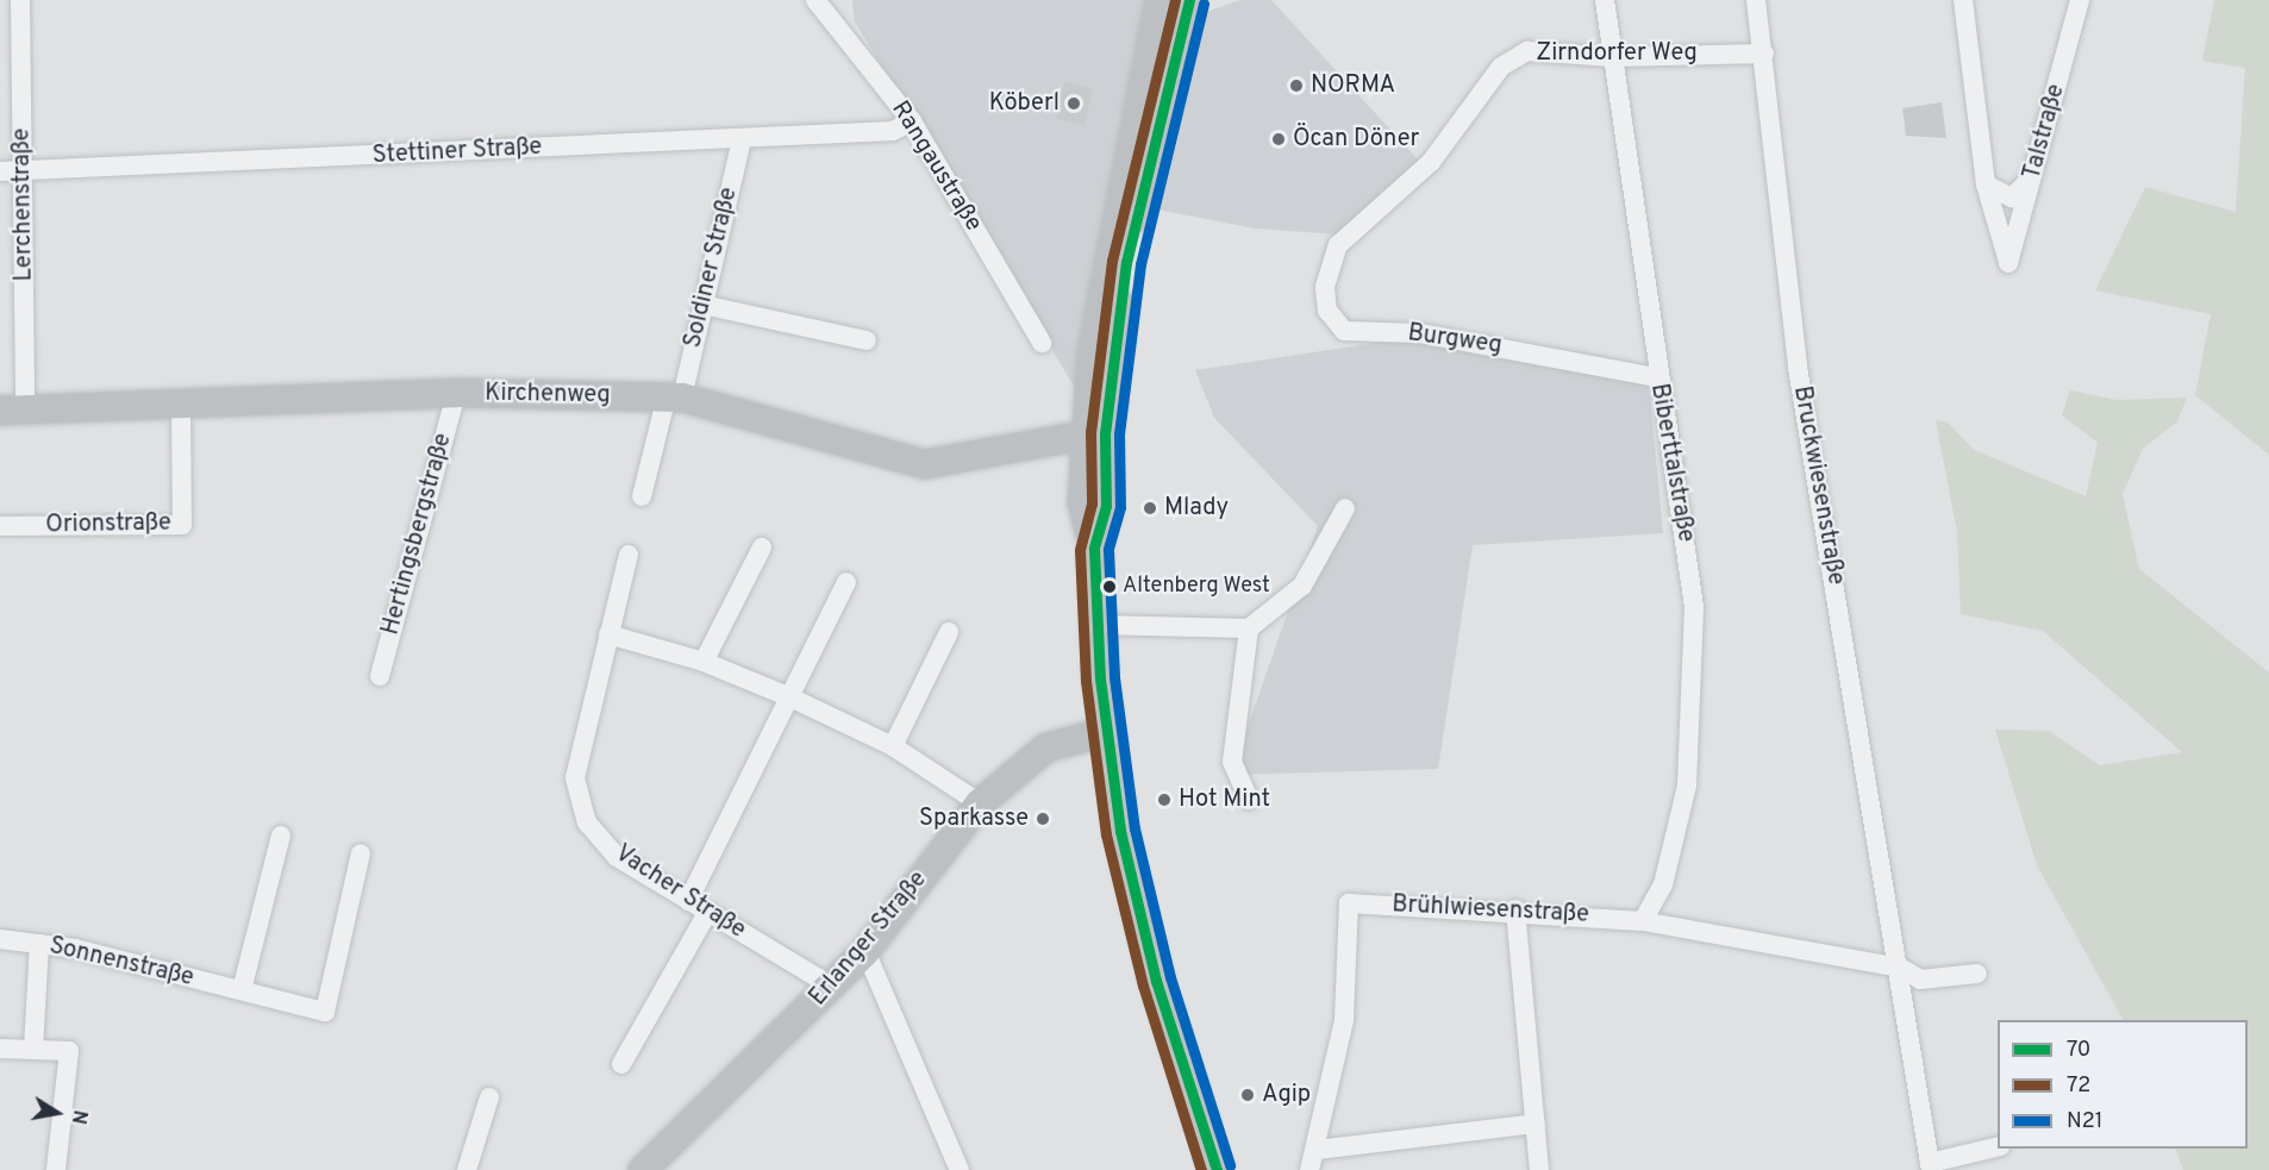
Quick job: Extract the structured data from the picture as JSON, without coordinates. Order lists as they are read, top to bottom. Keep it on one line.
{"streets":{"main road":["Kirchenweg","Erlanger Straße"],"street":["Zirndorfer Weg","Talstraße","Stettiner Straße","Rangaustraße","Lerchenstraße","Soldiner Straße","Burgweg","Biberttalstraße","Bruckwiesenstraße","Orionstraße","Hertingsbergstraße","Vacher Straße","Brühlwiesenstraße","Sonnenstraße"]},"crossings":[["Zirndorfer Weg","Burgweg"],["Zirndorfer Weg","Biberttalstraße"],["Zirndorfer Weg","Bruckwiesenstraße"],["Stettiner Straße","Rangaustraße"],["Stettiner Straße","Lerchenstraße"],["Stettiner Straße","Soldiner Straße"],["Lerchenstraße","Kirchenweg"],["Soldiner Straße","Kirchenweg"],["Burgweg","Biberttalstraße"],["Kirchenweg","Orionstraße"],["Kirchenweg","Hertingsbergstraße"],["Biberttalstraße","Brühlwiesenstraße"],["Bruckwiesenstraße","Brühlwiesenstraße"],["Vacher Straße","Erlanger Straße"]],"places":["NORMA","Köberl","Öcan Döner","Mlady","Altenberg West","Hot Mint","Sparkasse","Agip"],"lines":["transit line 70","transit line 72","transit line N21"],"legend":["70","72","N21"],"north":"right"}
